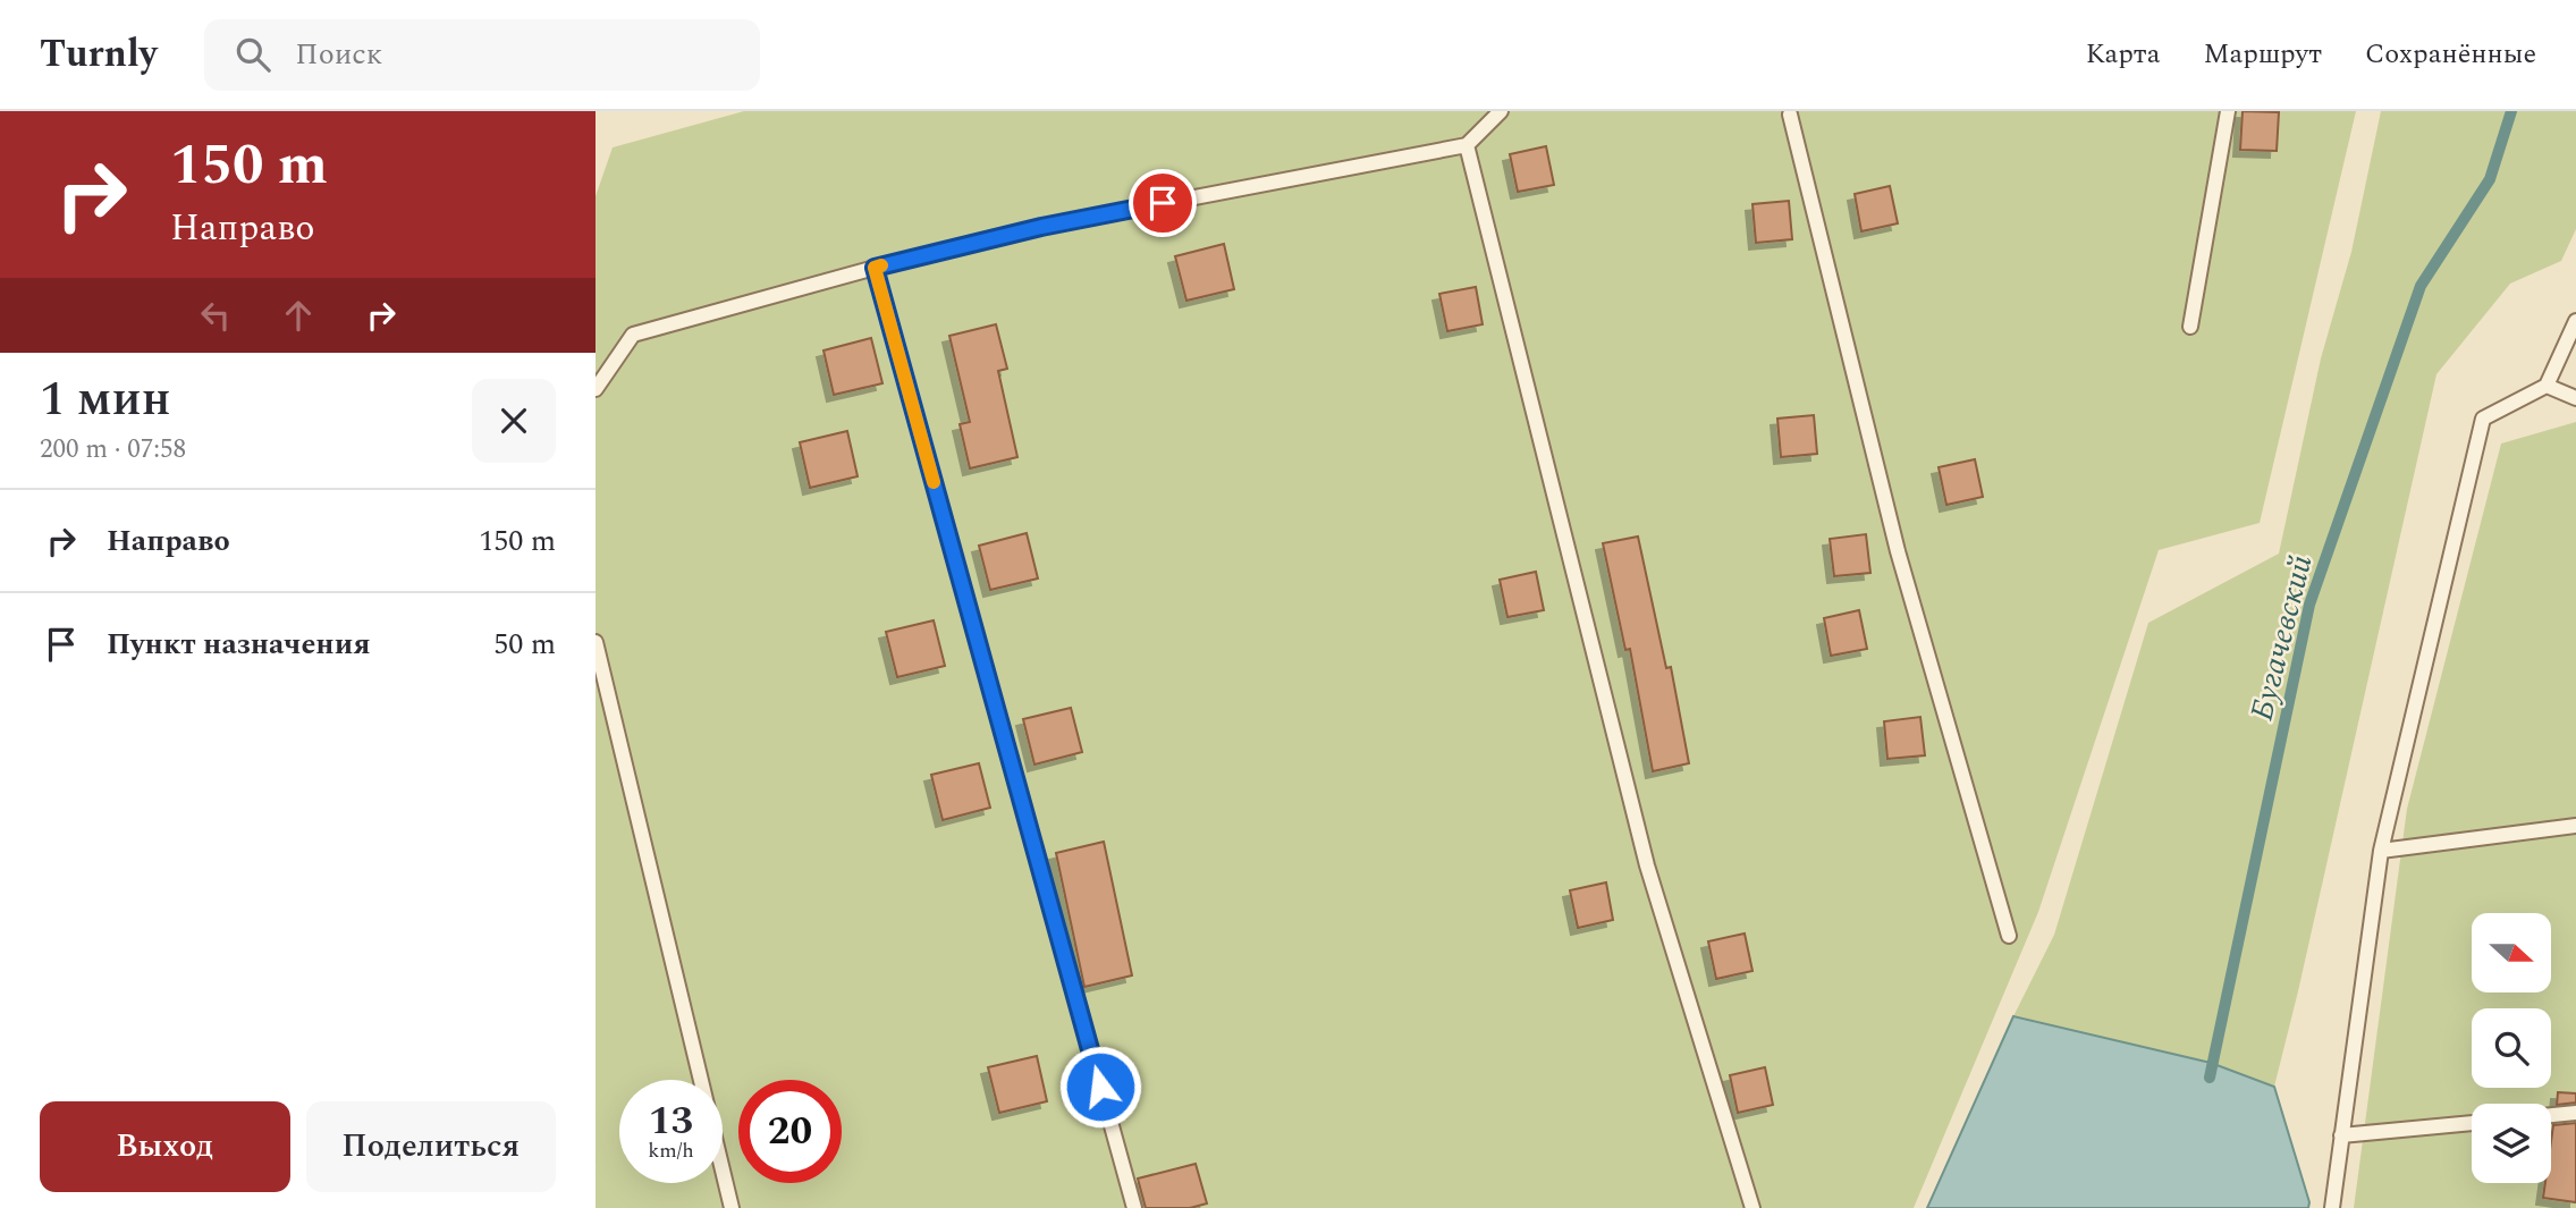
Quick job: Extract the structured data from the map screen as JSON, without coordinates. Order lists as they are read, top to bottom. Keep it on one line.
{"water":["Бугачевский"],"north":"right","page":{"header":"Turnly","search":"Поиск","nav":["Карта","Маршрут","Сохранённые"],"turn":["150 m","Направо"],"heading":["1 мин","200 m · 07:58"],"list":[{"name":"Направо","value":"150 m"},{"name":"Пункт назначения","value":"50 m"}],"speed":"13 km/h","limit":"20","buttons":["Выход","Поделиться"]}}
